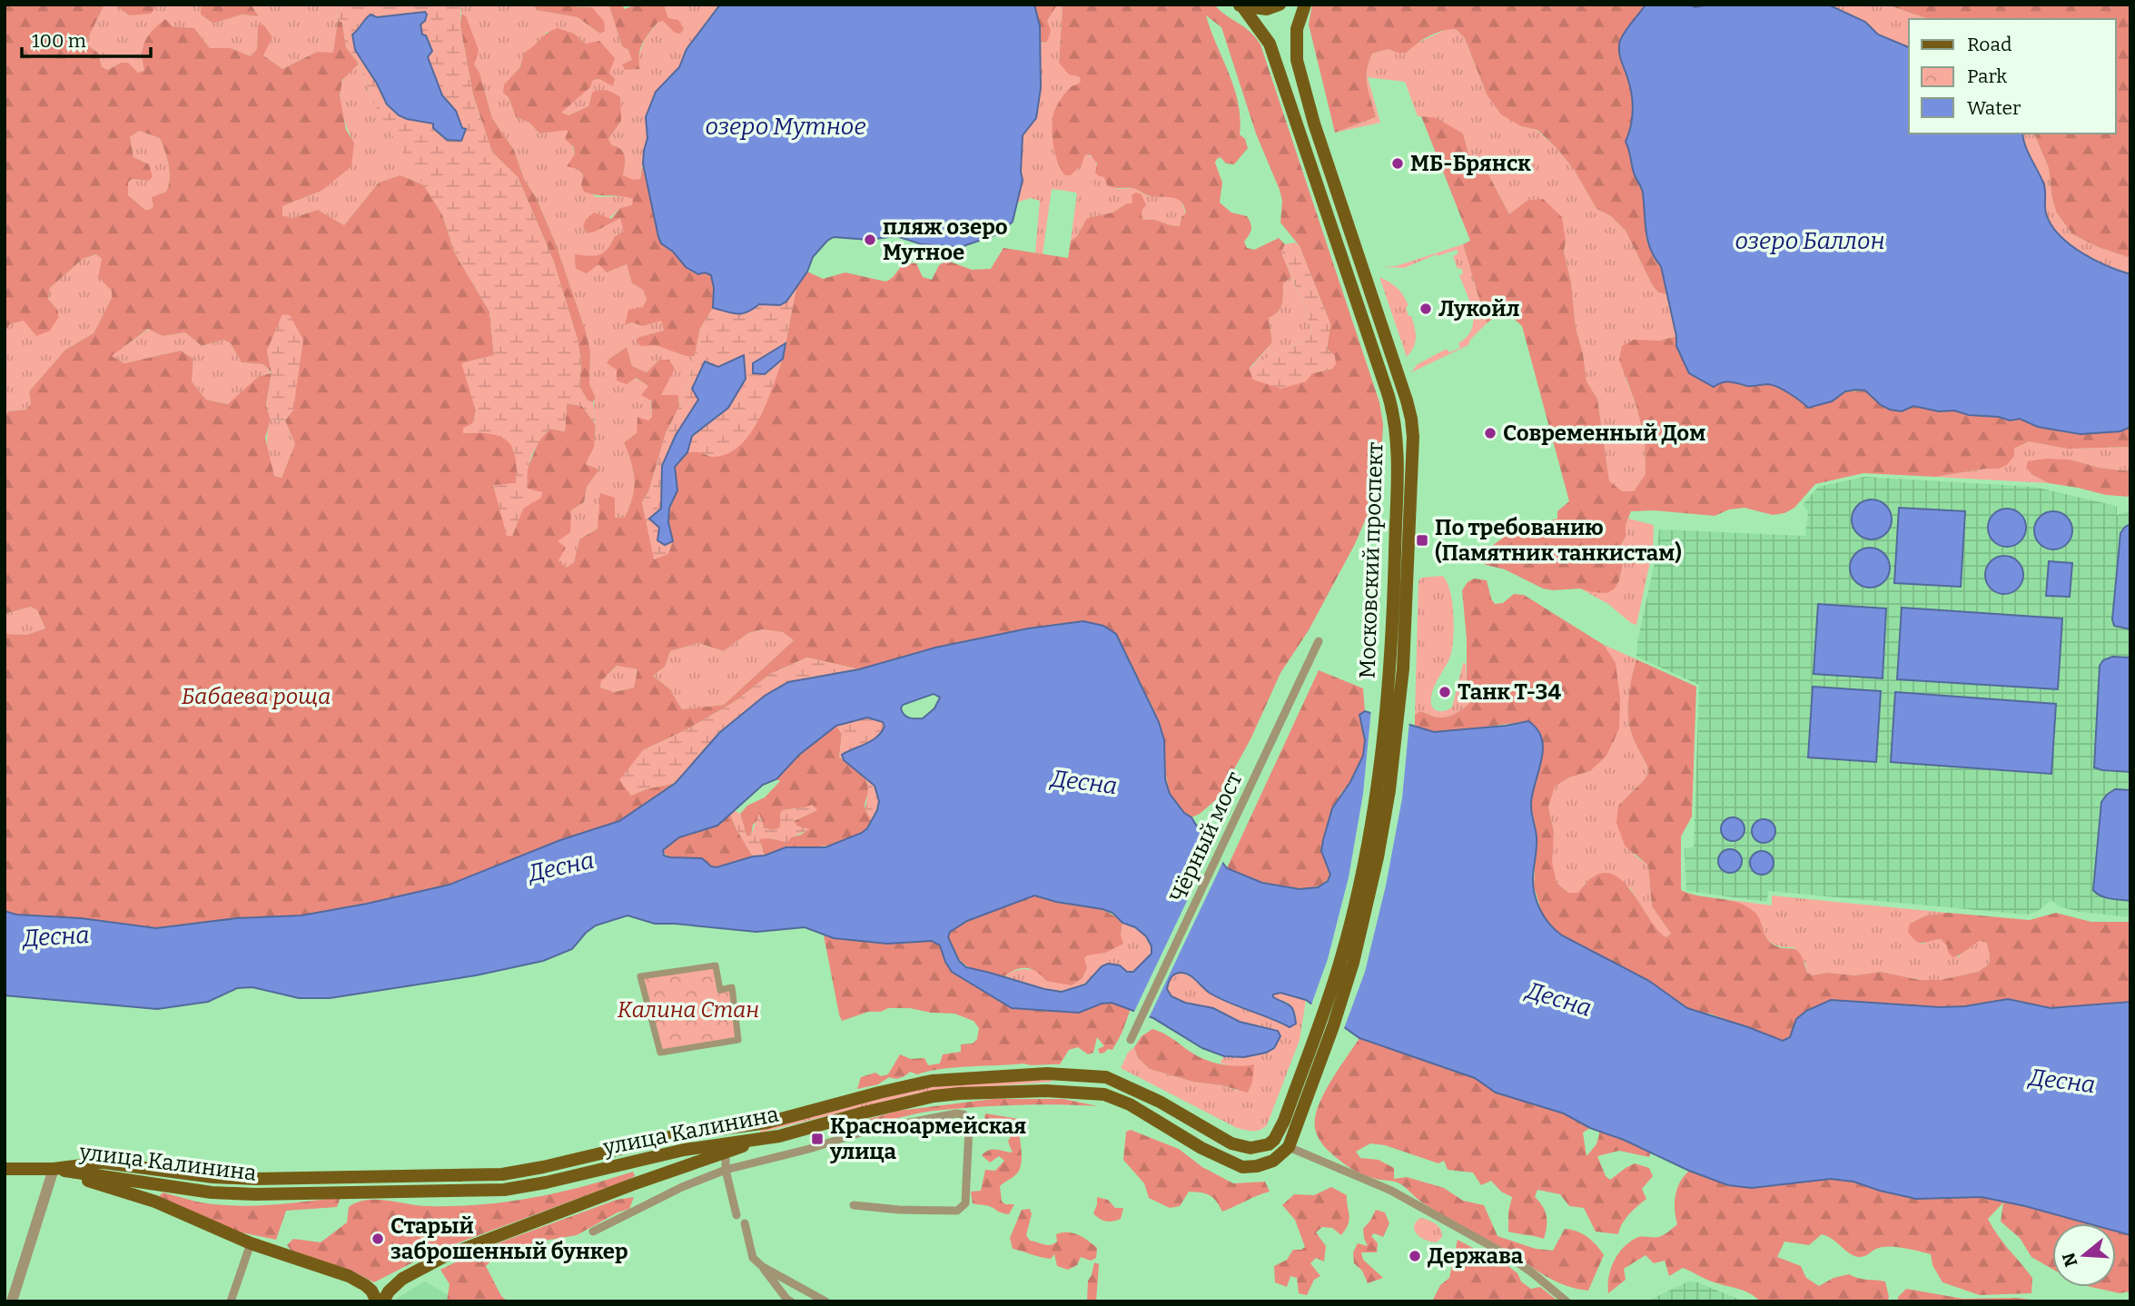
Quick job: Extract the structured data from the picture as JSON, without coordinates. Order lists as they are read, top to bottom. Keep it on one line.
{"streets":{"main road":["Московский проспект","улица Калинина"],"street":["Чёрный мост"]},"crossings":[["Московский проспект","улица Калинина"]],"water":["озеро Мутное","озеро Баллон","Десна"],"parks":["Бабаева роща","Калина Стан"],"places":{"other":["МБ-Брянск","пляж озеро Мутное","Лукойл","Современный Дом","Танк Т-34","Старый заброшенный бункер","Держава"],"transit":["По требованию (Памятник танкистам)","Красноармейская улица"]},"legend":["Road","Park","Water"],"scale_bar":"100 m","north":"left"}
